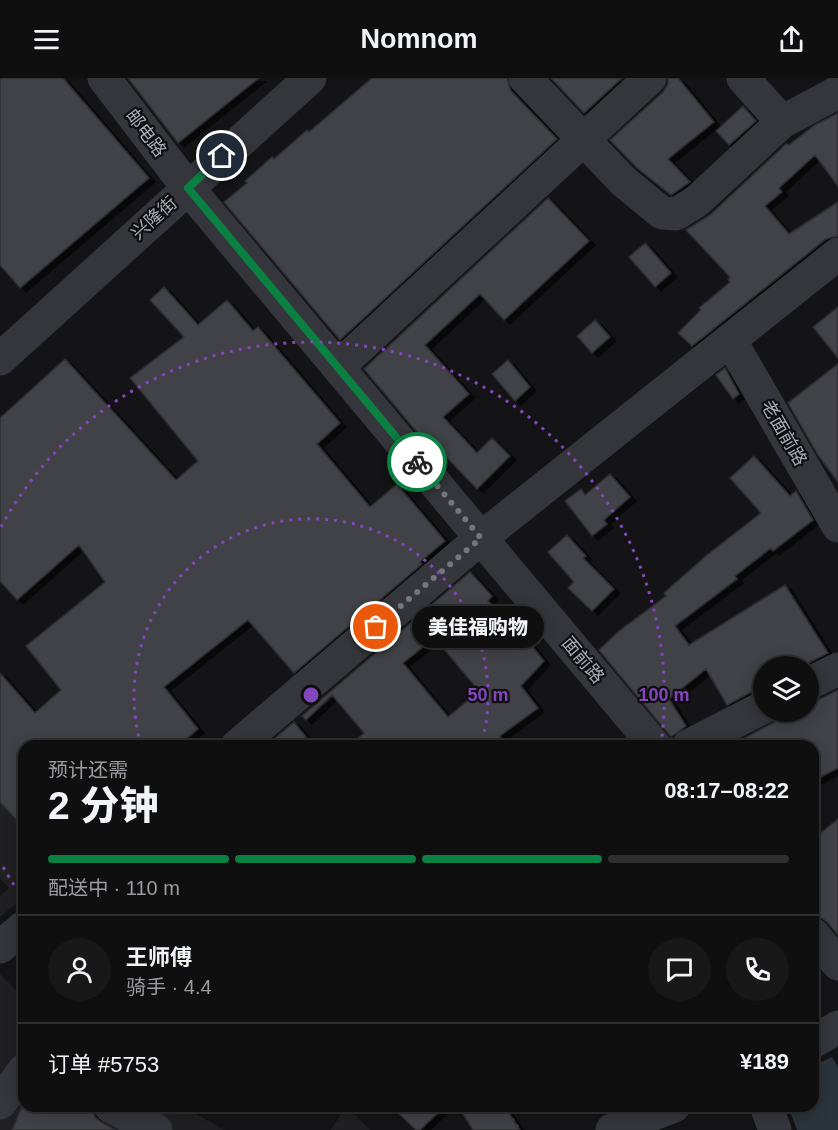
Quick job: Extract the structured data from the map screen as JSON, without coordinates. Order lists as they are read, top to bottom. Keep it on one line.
{"streets":{"street":["邮电路","兴隆街","老面前路","面前路"]},"crossings":[["邮电路","兴隆街"],["邮电路","面前路"],["兴隆街","面前路"]],"places":["美佳福购物"],"page":{"header":"Nomnom","bubble":"美佳福购物","heading":["2 分钟","预计还需","08:17–08:22"],"panel":["王师傅","骑手 · 4.4","订单 #5753","¥189"],"bar":"配送中 · 110 m"},"rings":["50 m","100 m"]}
